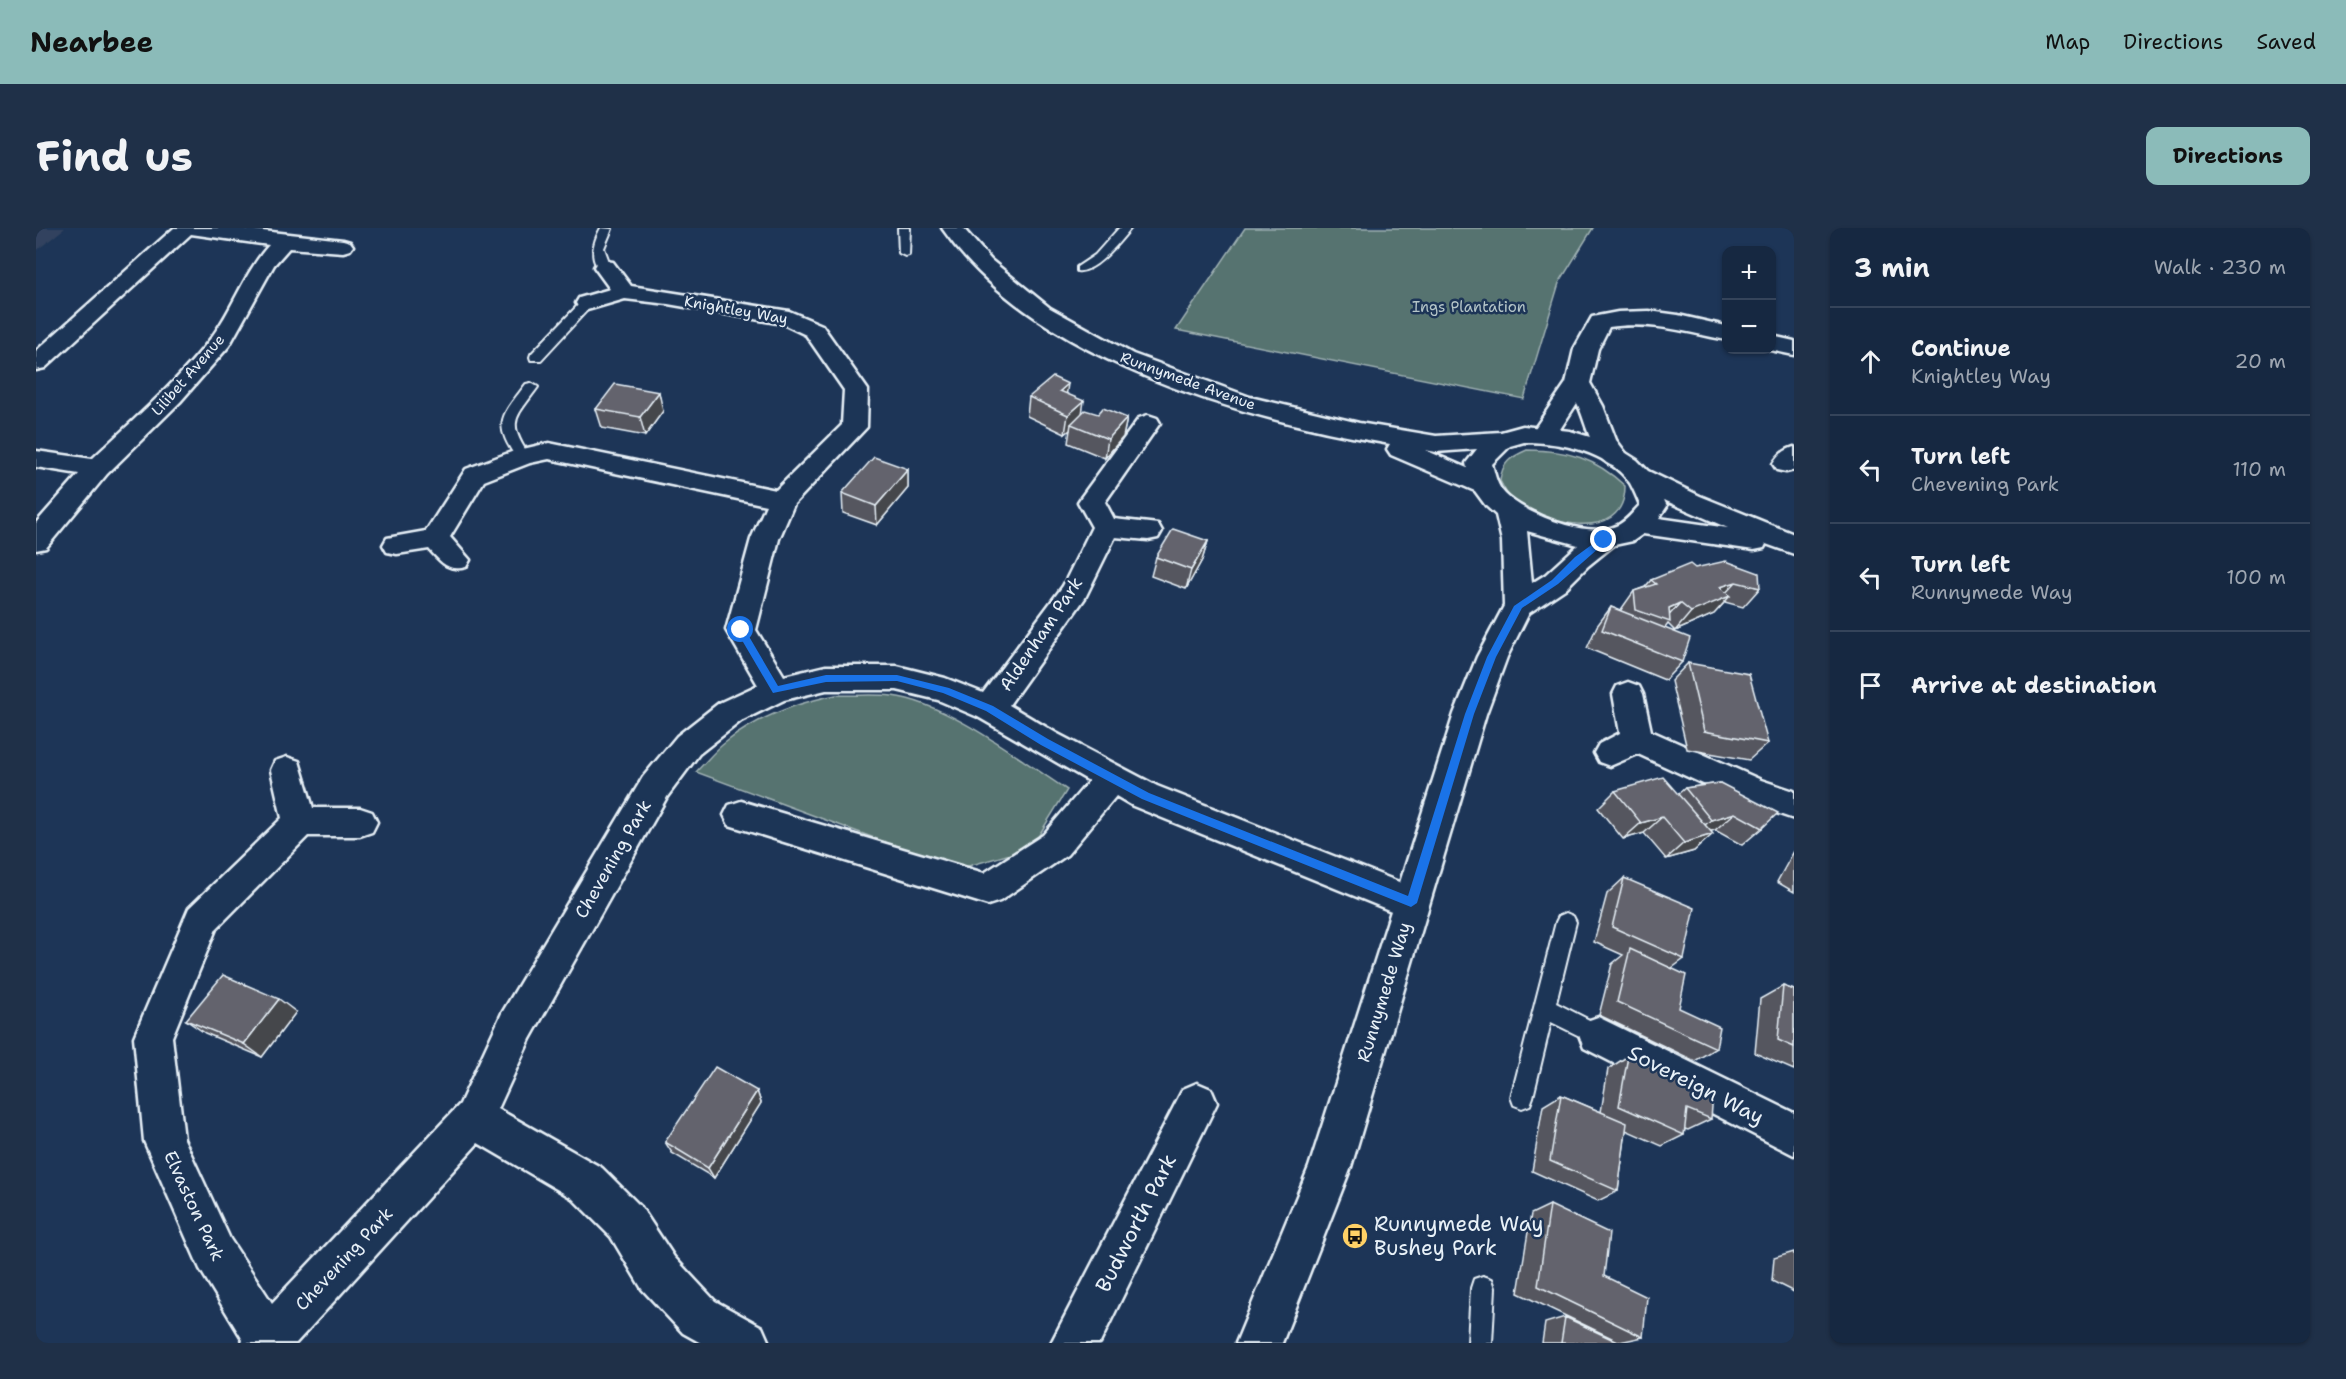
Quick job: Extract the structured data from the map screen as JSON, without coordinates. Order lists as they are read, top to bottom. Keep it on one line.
{"streets":{"street":["Knightley Way","Lilibet Avenue","Runnymede Avenue","Aldenham Park","Chevening Park","Runnymede Way","Sovereign Way","Elvaston Park","Budworth Park"]},"crossings":[["Knightley Way","Chevening Park"],["Aldenham Park","Chevening Park"],["Chevening Park","Runnymede Way"],["Chevening Park","Elvaston Park"]],"parks":["Ings Plantation"],"places":{"bus stop":["Runnymede Way Bushey Park"]},"page":{"header":"Nearbee","nav":["Map","Directions","Saved"],"buttons":"Directions","title":"Find us","heading":["3 min","Walk · 230 m"],"map_buttons":["+","−"],"list":[["Continue","Knightley Way","20 m"],["Turn left","Chevening Park","110 m"],["Turn left","Runnymede Way","100 m"],"Arrive at destination"]}}
